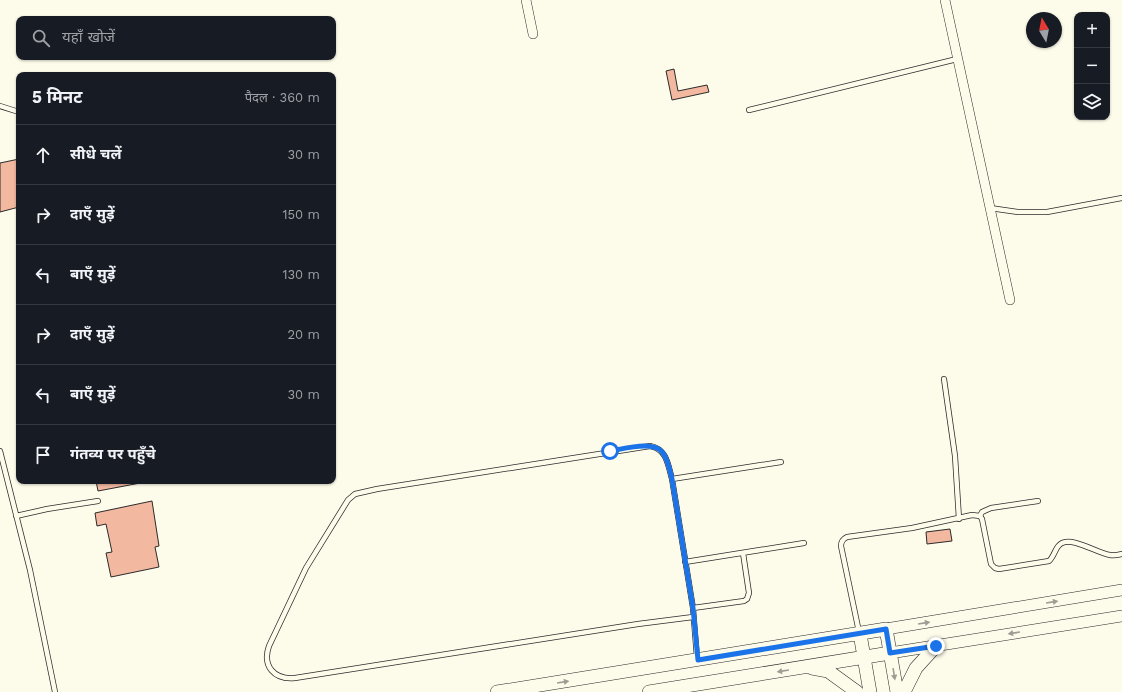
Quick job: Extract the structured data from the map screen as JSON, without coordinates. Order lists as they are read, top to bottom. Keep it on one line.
{"north":"top","page":{"map_buttons":["+","−"],"search":"यहाँ खोजें","heading":["5 मिनट","पैदल · 360 m"],"list":[["सीधे चलें","30 m"],["दाएँ मुड़ें","150 m"],["बाएँ मुड़ें","130 m"],["दाएँ मुड़ें","20 m"],["बाएँ मुड़ें","30 m"],"गंतव्य पर पहुँचे"]}}
